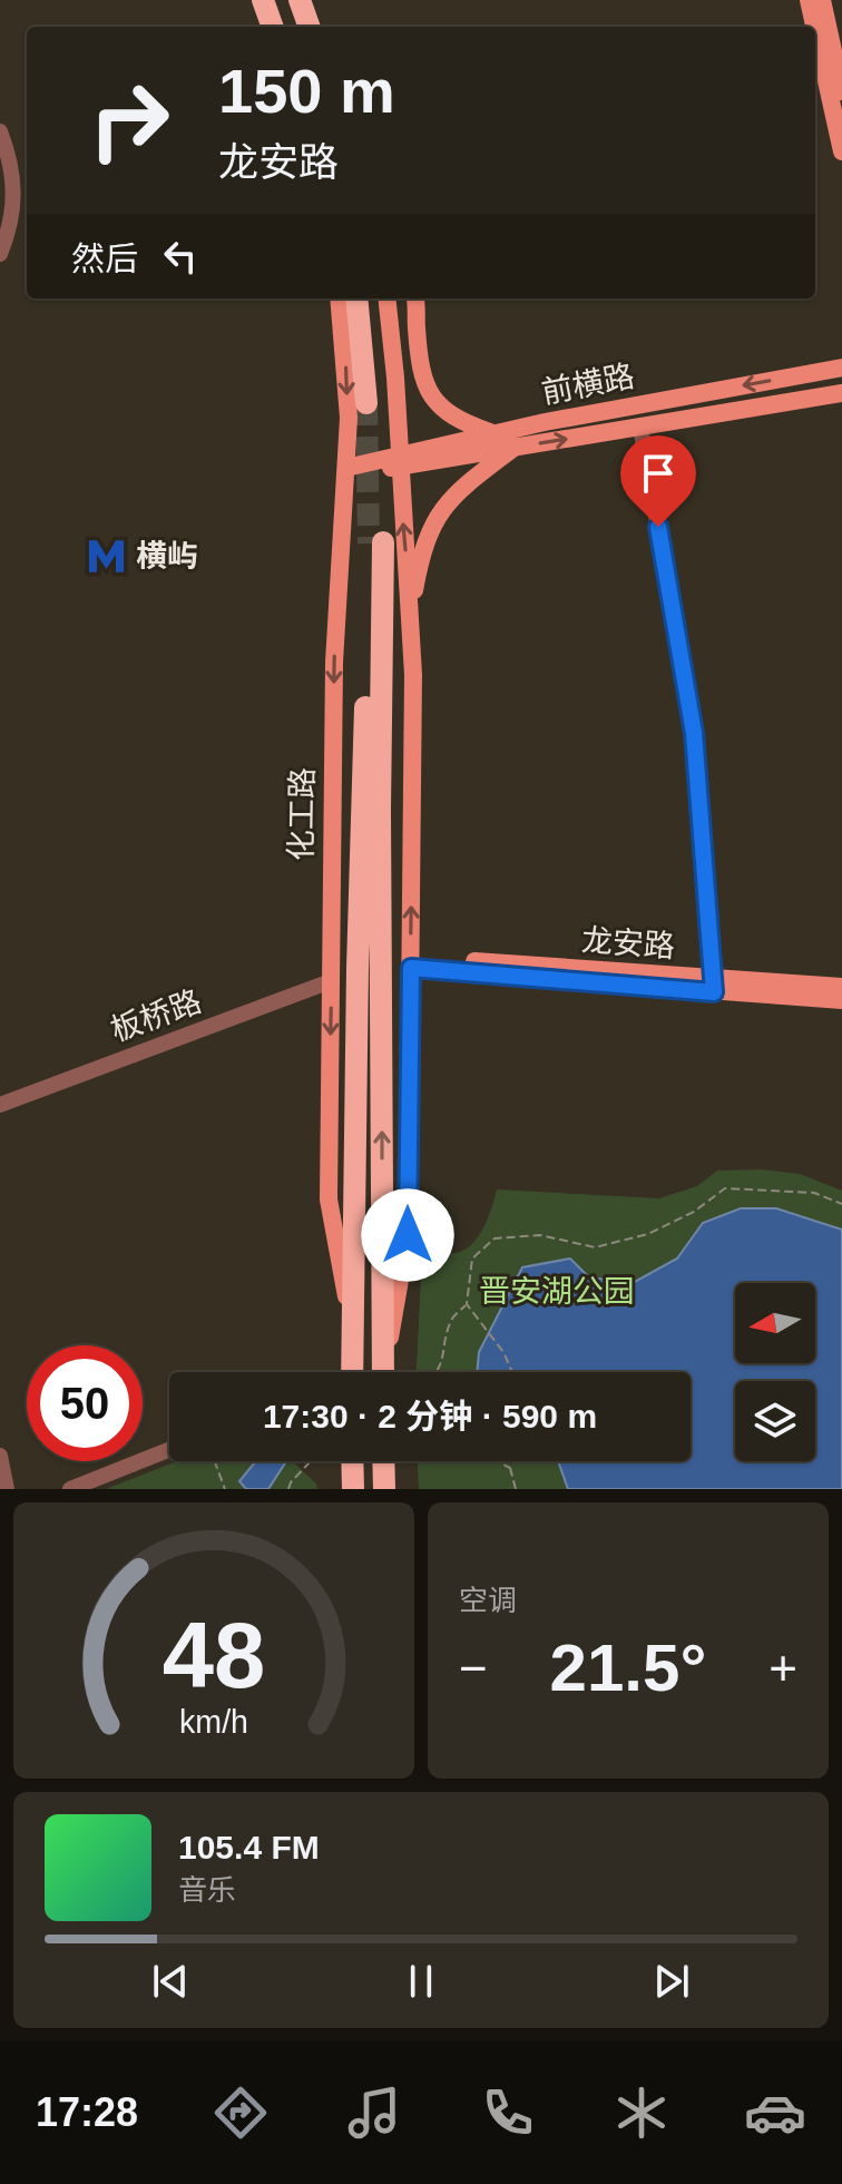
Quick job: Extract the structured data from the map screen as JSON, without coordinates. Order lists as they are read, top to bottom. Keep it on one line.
{"streets":{"highway":["化工路"],"main road":["前横路","龙安路"],"street":["板桥路"]},"crossings":[["前横路","化工路"],["化工路","板桥路"]],"parks":["晋安湖公园"],"places":{"metro station":["横屿"]},"north":"left","page":{"turn":["150 m","龙安路"],"then":"然后","limit":"50","trip":"17:30 · 2 分钟 · 590 m","tile":"空调","heat":["−","21.5°","+"],"song":["105.4 FM","音乐"],"tabs":"17:28","gauge":["48","km/h"]}}
